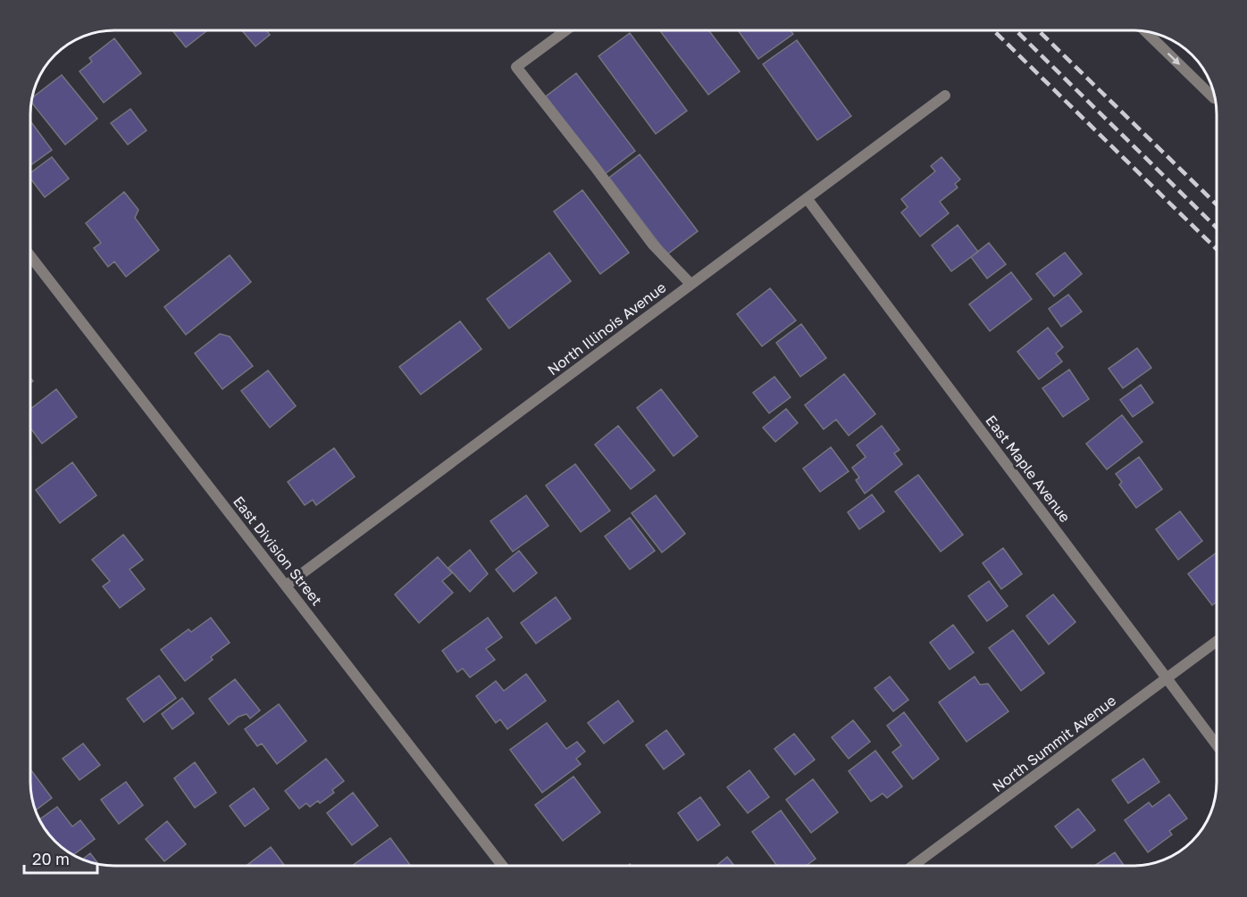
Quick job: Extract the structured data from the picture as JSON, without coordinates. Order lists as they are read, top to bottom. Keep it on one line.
{"streets":{"street":["North Illinois Avenue","East Maple Avenue","East Division Street","North Summit Avenue"]},"crossings":[["North Illinois Avenue","East Maple Avenue"],["North Illinois Avenue","East Division Street"],["East Maple Avenue","North Summit Avenue"]],"scale_bar":"20 m"}
